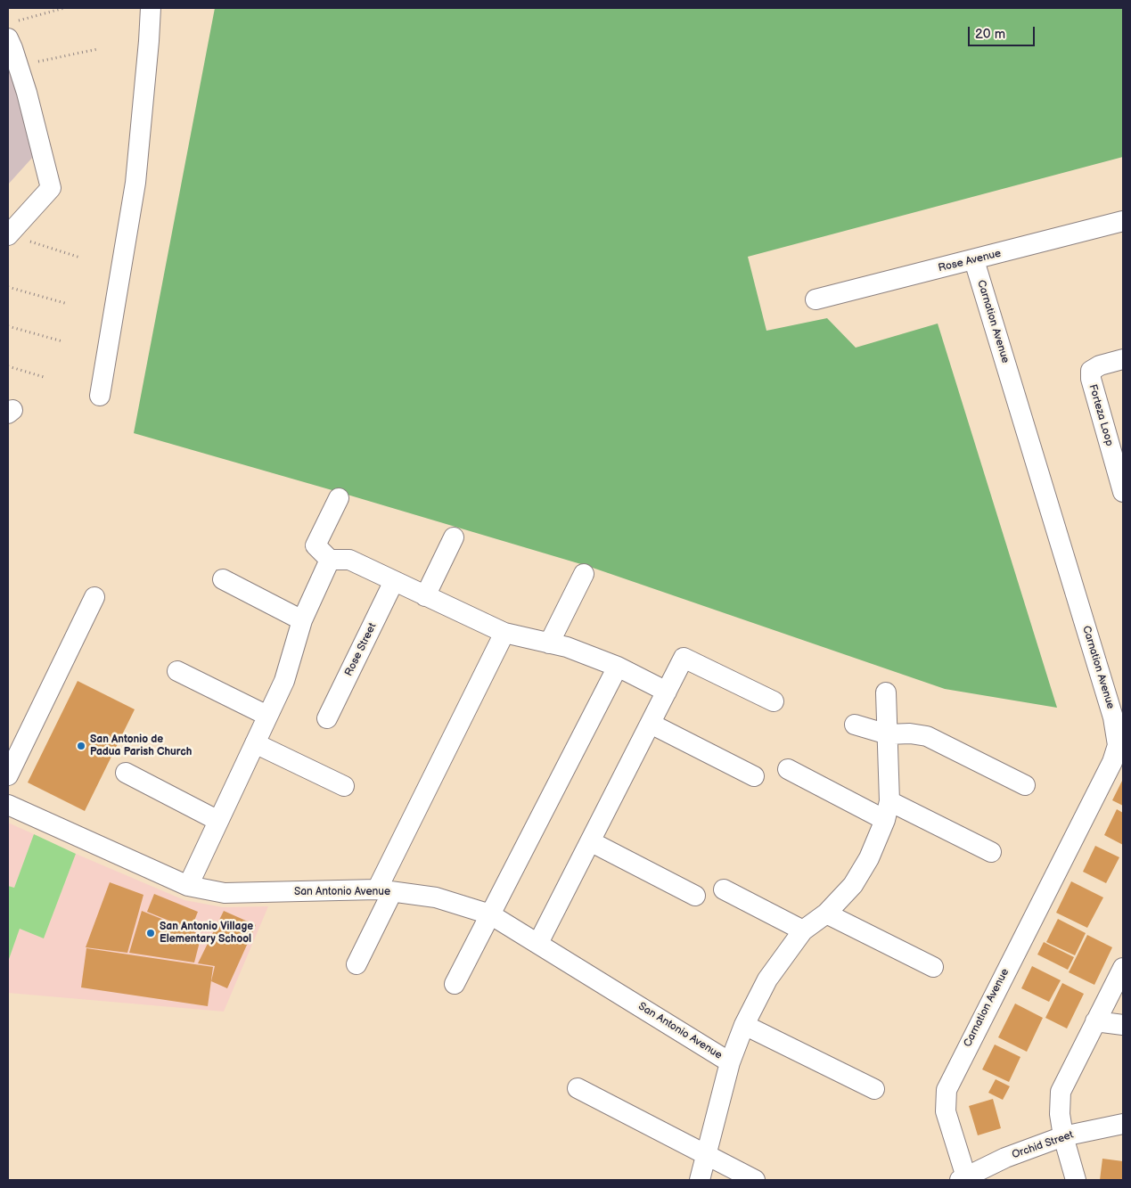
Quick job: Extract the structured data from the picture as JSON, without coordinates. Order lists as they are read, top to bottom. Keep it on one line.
{"streets":{"street":["Rose Avenue","Carnation Avenue","Forteza Loop","Rose Street","San Antonio Avenue","Orchid Street"]},"crossings":[["Rose Avenue","Carnation Avenue"],["Carnation Avenue","Orchid Street"]],"places":["San Antonio de Padua Parish Church","San Antonio Village Elementary School"],"scale_bar":"20 m"}
